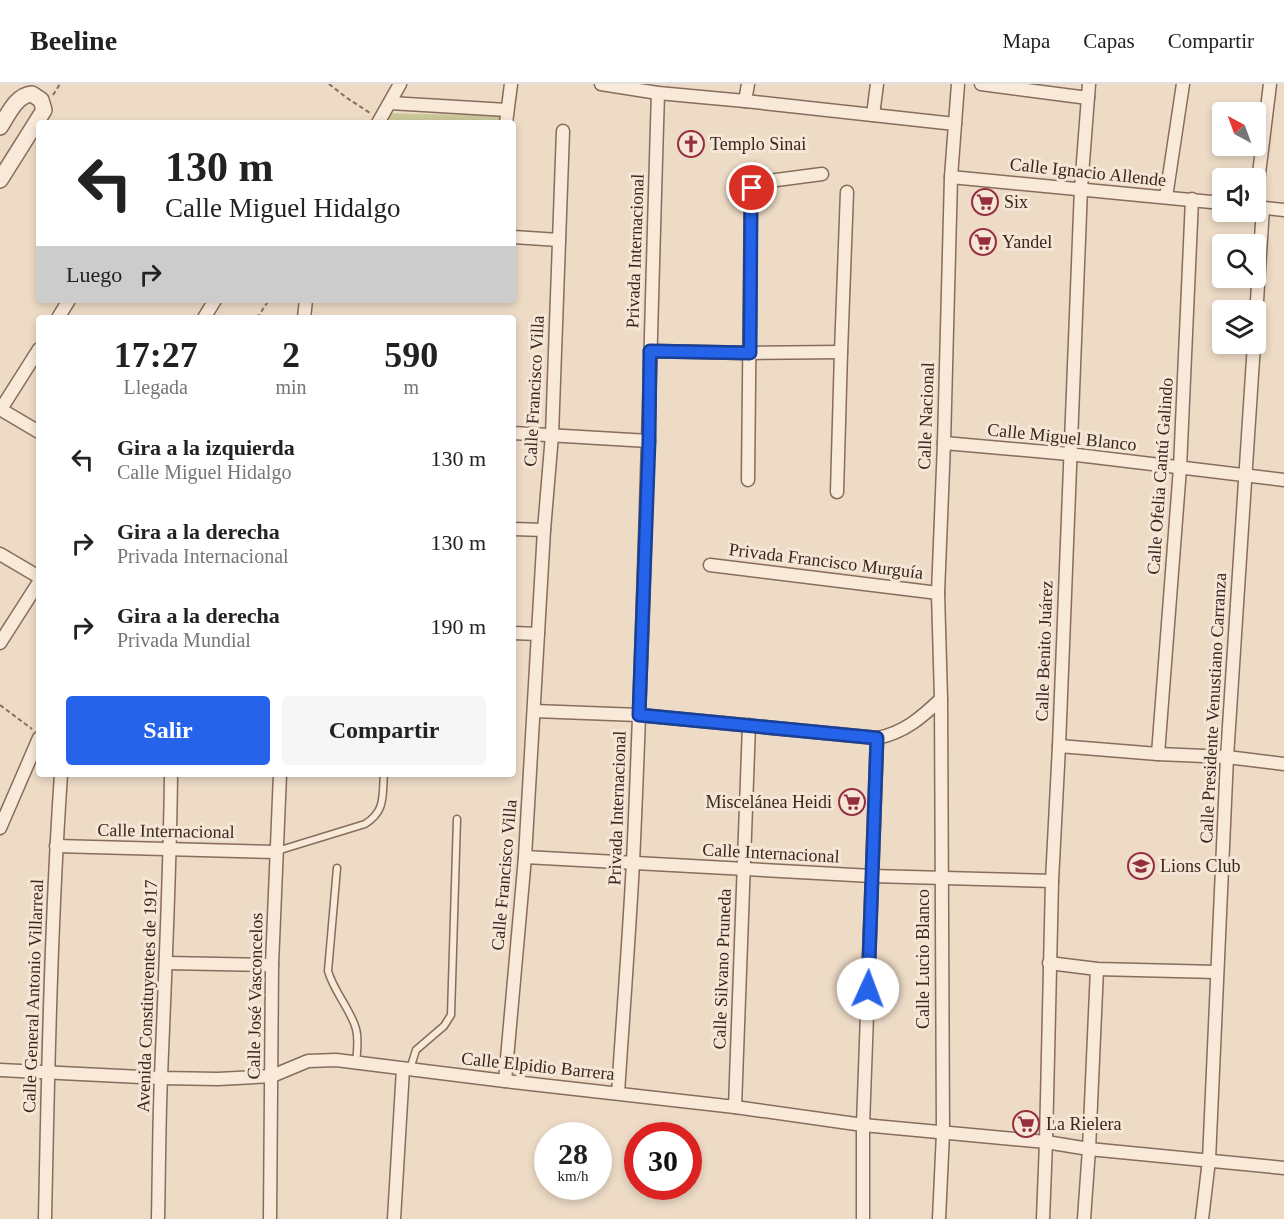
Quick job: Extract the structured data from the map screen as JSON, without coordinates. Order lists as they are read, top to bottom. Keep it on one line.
{"streets":{"street":["Calle Ignacio Allende","Privada Internacional","Calle Francisco Villa","Calle Nacional","Calle Miguel Blanco","Calle Ofelia Cantú Galindo","Privada Francisco Murguía","Calle Benito Juárez","Calle Presidente Venustiano Carranza","Calle Internacional","Calle Lucio Blanco","Calle Silvano Pruneda","Calle General Antonio Villarreal","Avenida Constituyentes de 1917","Calle José Vasconcelos","Calle Elpidio Barrera"]},"crossings":[["Calle Ignacio Allende","Calle Nacional"],["Calle Ignacio Allende","Calle Ofelia Cantú Galindo"],["Calle Ignacio Allende","Calle Benito Juárez"],["Privada Internacional","Calle Internacional"],["Privada Internacional","Calle Elpidio Barrera"],["Calle Francisco Villa","Calle Internacional"],["Calle Francisco Villa","Calle Elpidio Barrera"],["Calle Nacional","Calle Miguel Blanco"],["Calle Nacional","Privada Francisco Murguía"],["Calle Nacional","Calle Lucio Blanco"],["Calle Miguel Blanco","Calle Ofelia Cantú Galindo"],["Calle Miguel Blanco","Calle Benito Juárez"],["Calle Miguel Blanco","Calle Presidente Venustiano Carranza"],["Calle Benito Juárez","Calle Internacional"],["Calle Benito Juárez","Calle Elpidio Barrera"],["Calle Internacional","Calle Lucio Blanco"],["Calle Internacional","Calle Silvano Pruneda"],["Calle Internacional","Calle General Antonio Villarreal"],["Calle Internacional","Avenida Constituyentes de 1917"],["Calle Internacional","Calle José Vasconcelos"],["Calle Lucio Blanco","Calle Elpidio Barrera"],["Calle Silvano Pruneda","Calle Elpidio Barrera"],["Calle General Antonio Villarreal","Calle Elpidio Barrera"],["Avenida Constituyentes de 1917","Calle Elpidio Barrera"],["Calle José Vasconcelos","Calle Elpidio Barrera"]],"places":{"church":["Templo Sinai"],"supermarket":["Six","Yandel","Miscelánea Heidi","La Rielera"],"school or university":["Lions Club"]},"north":"top left","page":{"header":"Beeline","nav":["Mapa","Capas","Compartir"],"turn":["130 m","Calle Miguel Hidalgo"],"then":"Luego","eta":["17:27","Llegada","2","min","590","m"],"list":[{"name":"Gira a la izquierda","note":"Calle Miguel Hidalgo","value":"130 m"},{"name":"Gira a la derecha","note":"Privada Internacional","value":"130 m"},{"name":"Gira a la derecha","note":"Privada Mundial","value":"190 m"}],"buttons":["Salir","Compartir"],"speed":"28 km/h","limit":"30"}}
